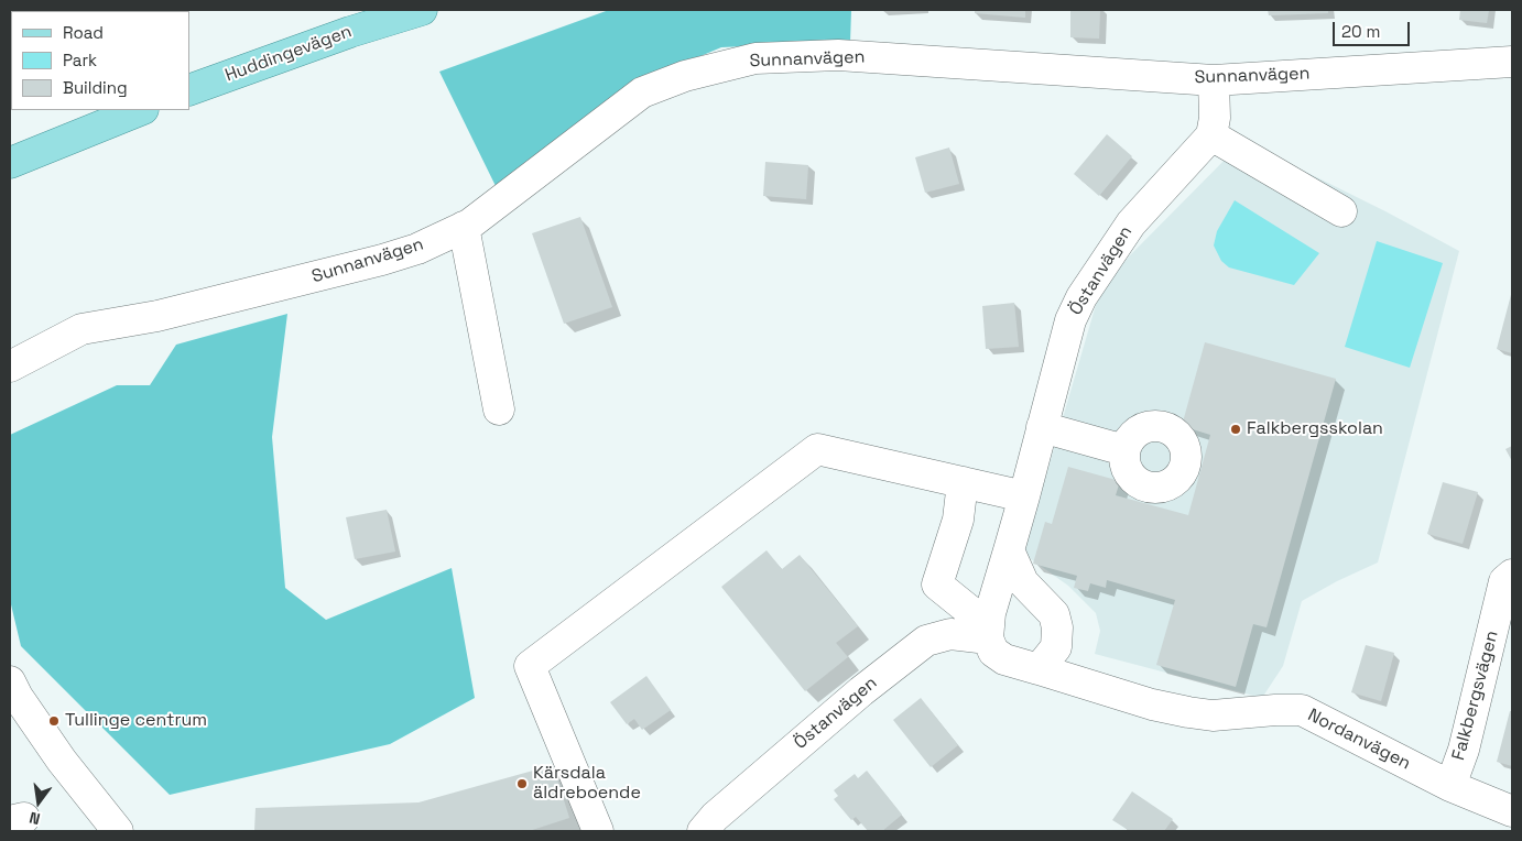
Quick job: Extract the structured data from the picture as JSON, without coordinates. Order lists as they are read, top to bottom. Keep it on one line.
{"streets":{"main road":["Huddingevägen"],"street":["Sunnanvägen","Östanvägen","Falkbergsvägen","Nordanvägen"]},"crossings":[["Falkbergsvägen","Nordanvägen"]],"places":["Falkbergsskolan","Tullinge centrum","Kärsdala äldreboende"],"legend":["Road","Park","Building"],"scale_bar":"20 m","north":"bottom"}
